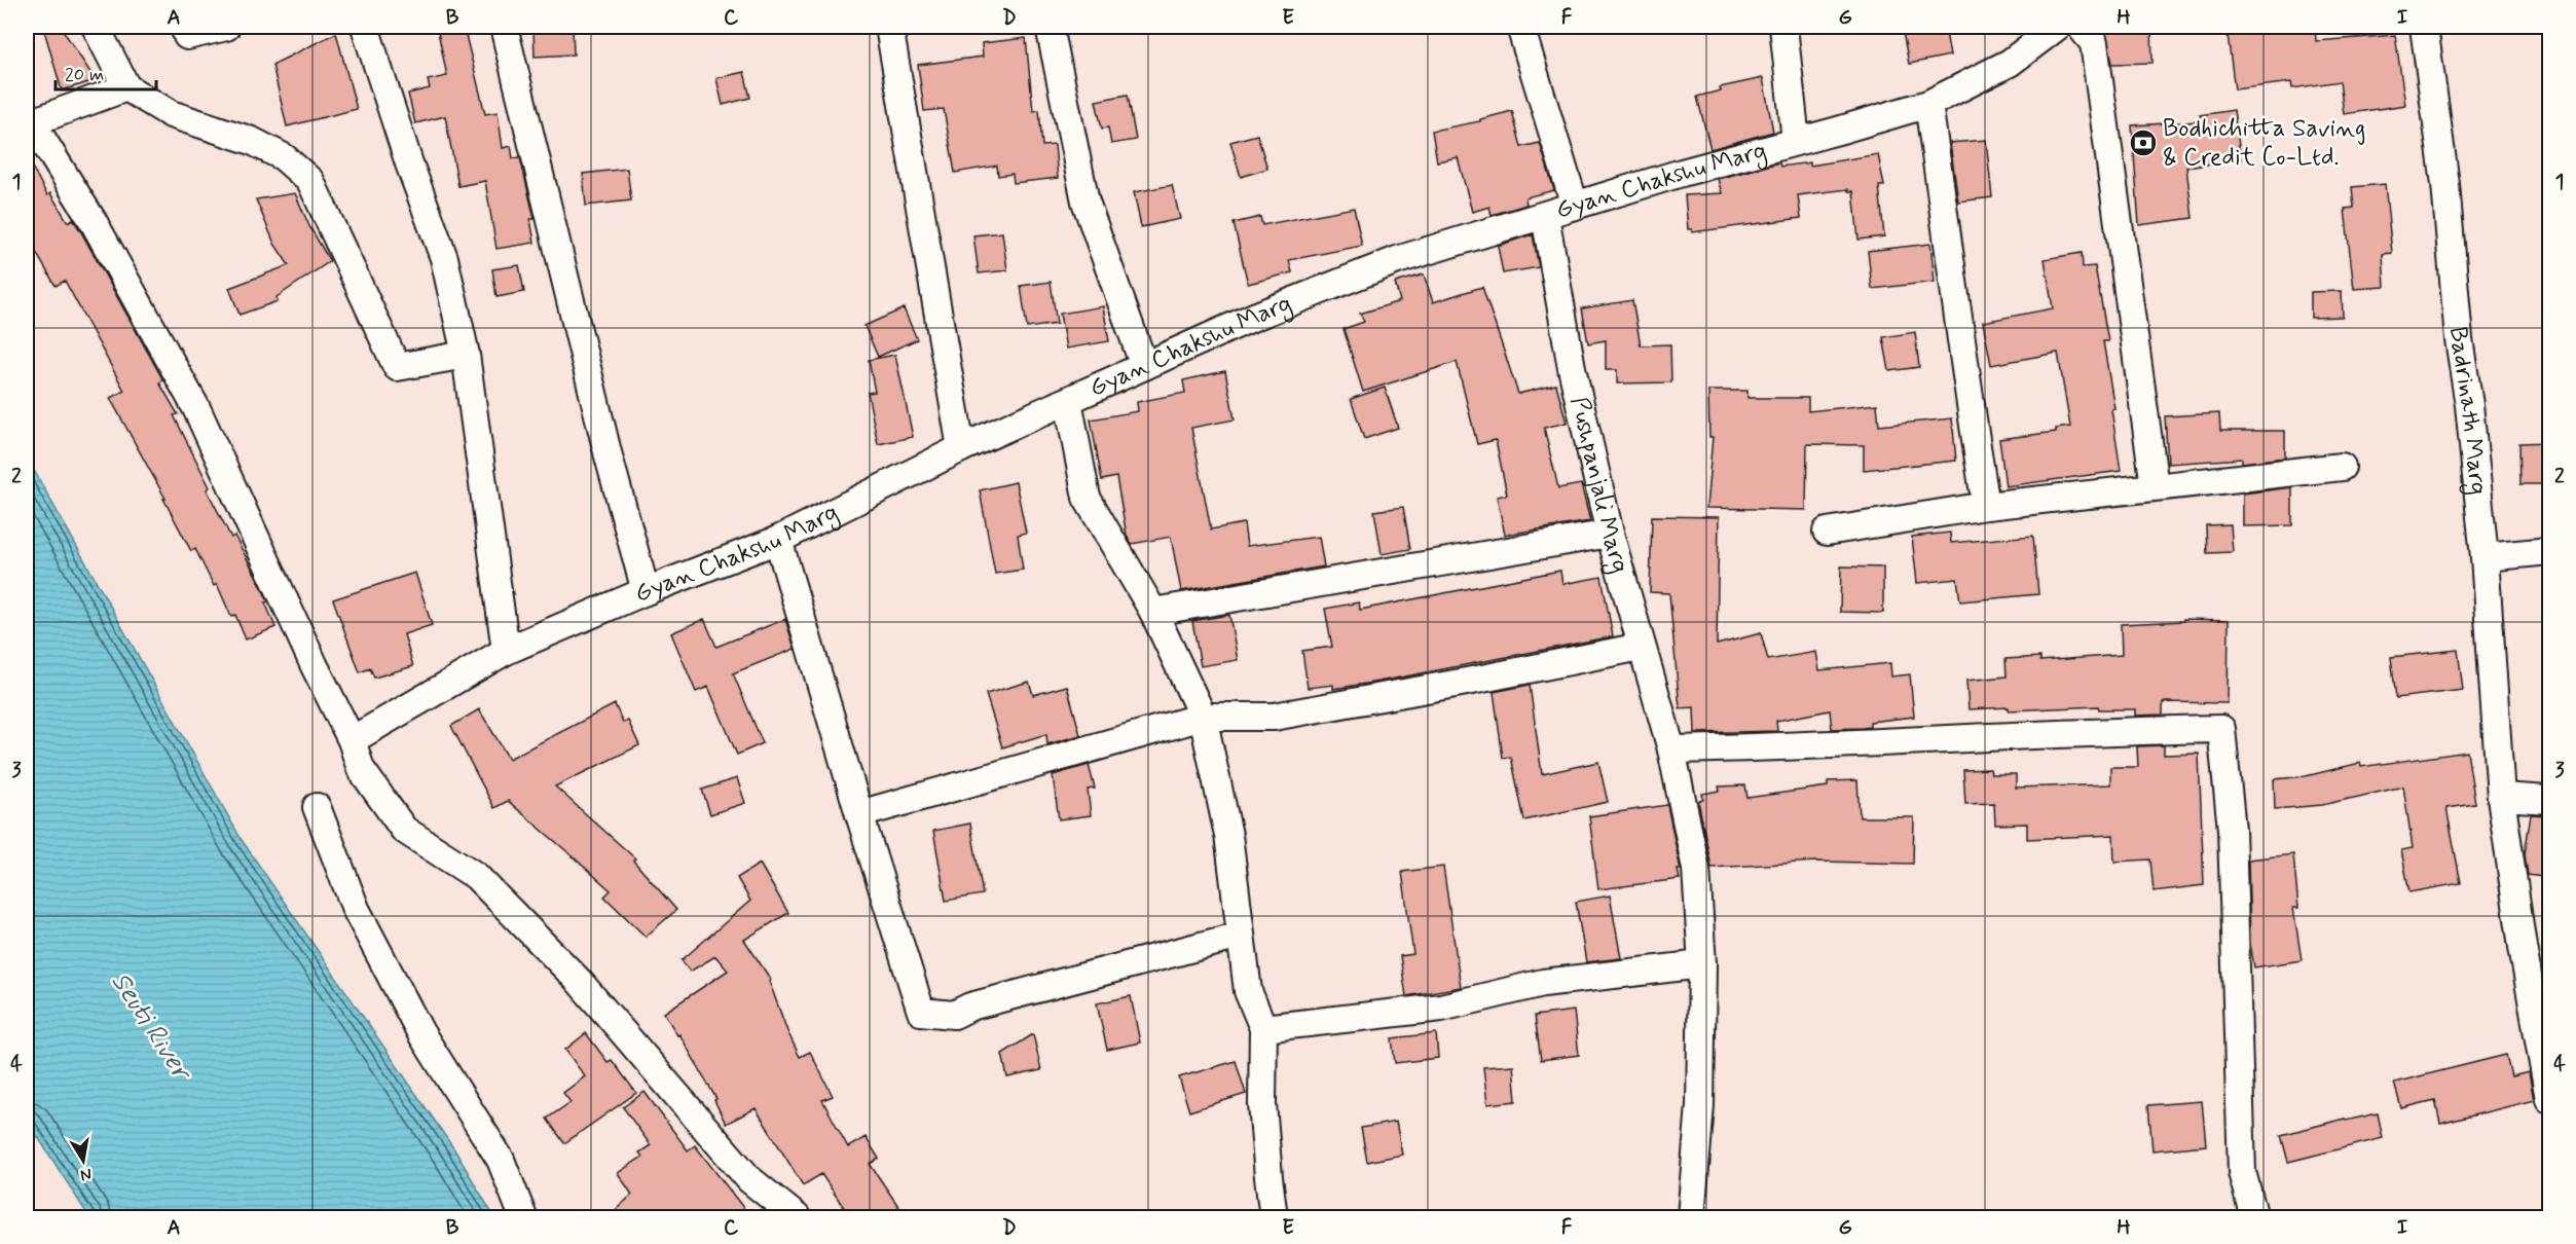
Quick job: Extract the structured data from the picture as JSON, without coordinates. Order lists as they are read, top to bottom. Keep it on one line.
{"streets":{"street":["Gyan Chakshu Marg","Badrinath Marg","Pushpanjali Marg"]},"crossings":[["Gyan Chakshu Marg","Pushpanjali Marg"]],"water":["Seuti River"],"places":{"bank":["Bodhichitta Saving & Credit Co-Ltd."]},"scale_bar":"20 m","north":"bottom","grid":{"columns":["A","B","C","D","E","F","G","H","I"],"rows":["1","2","3","4"]}}
